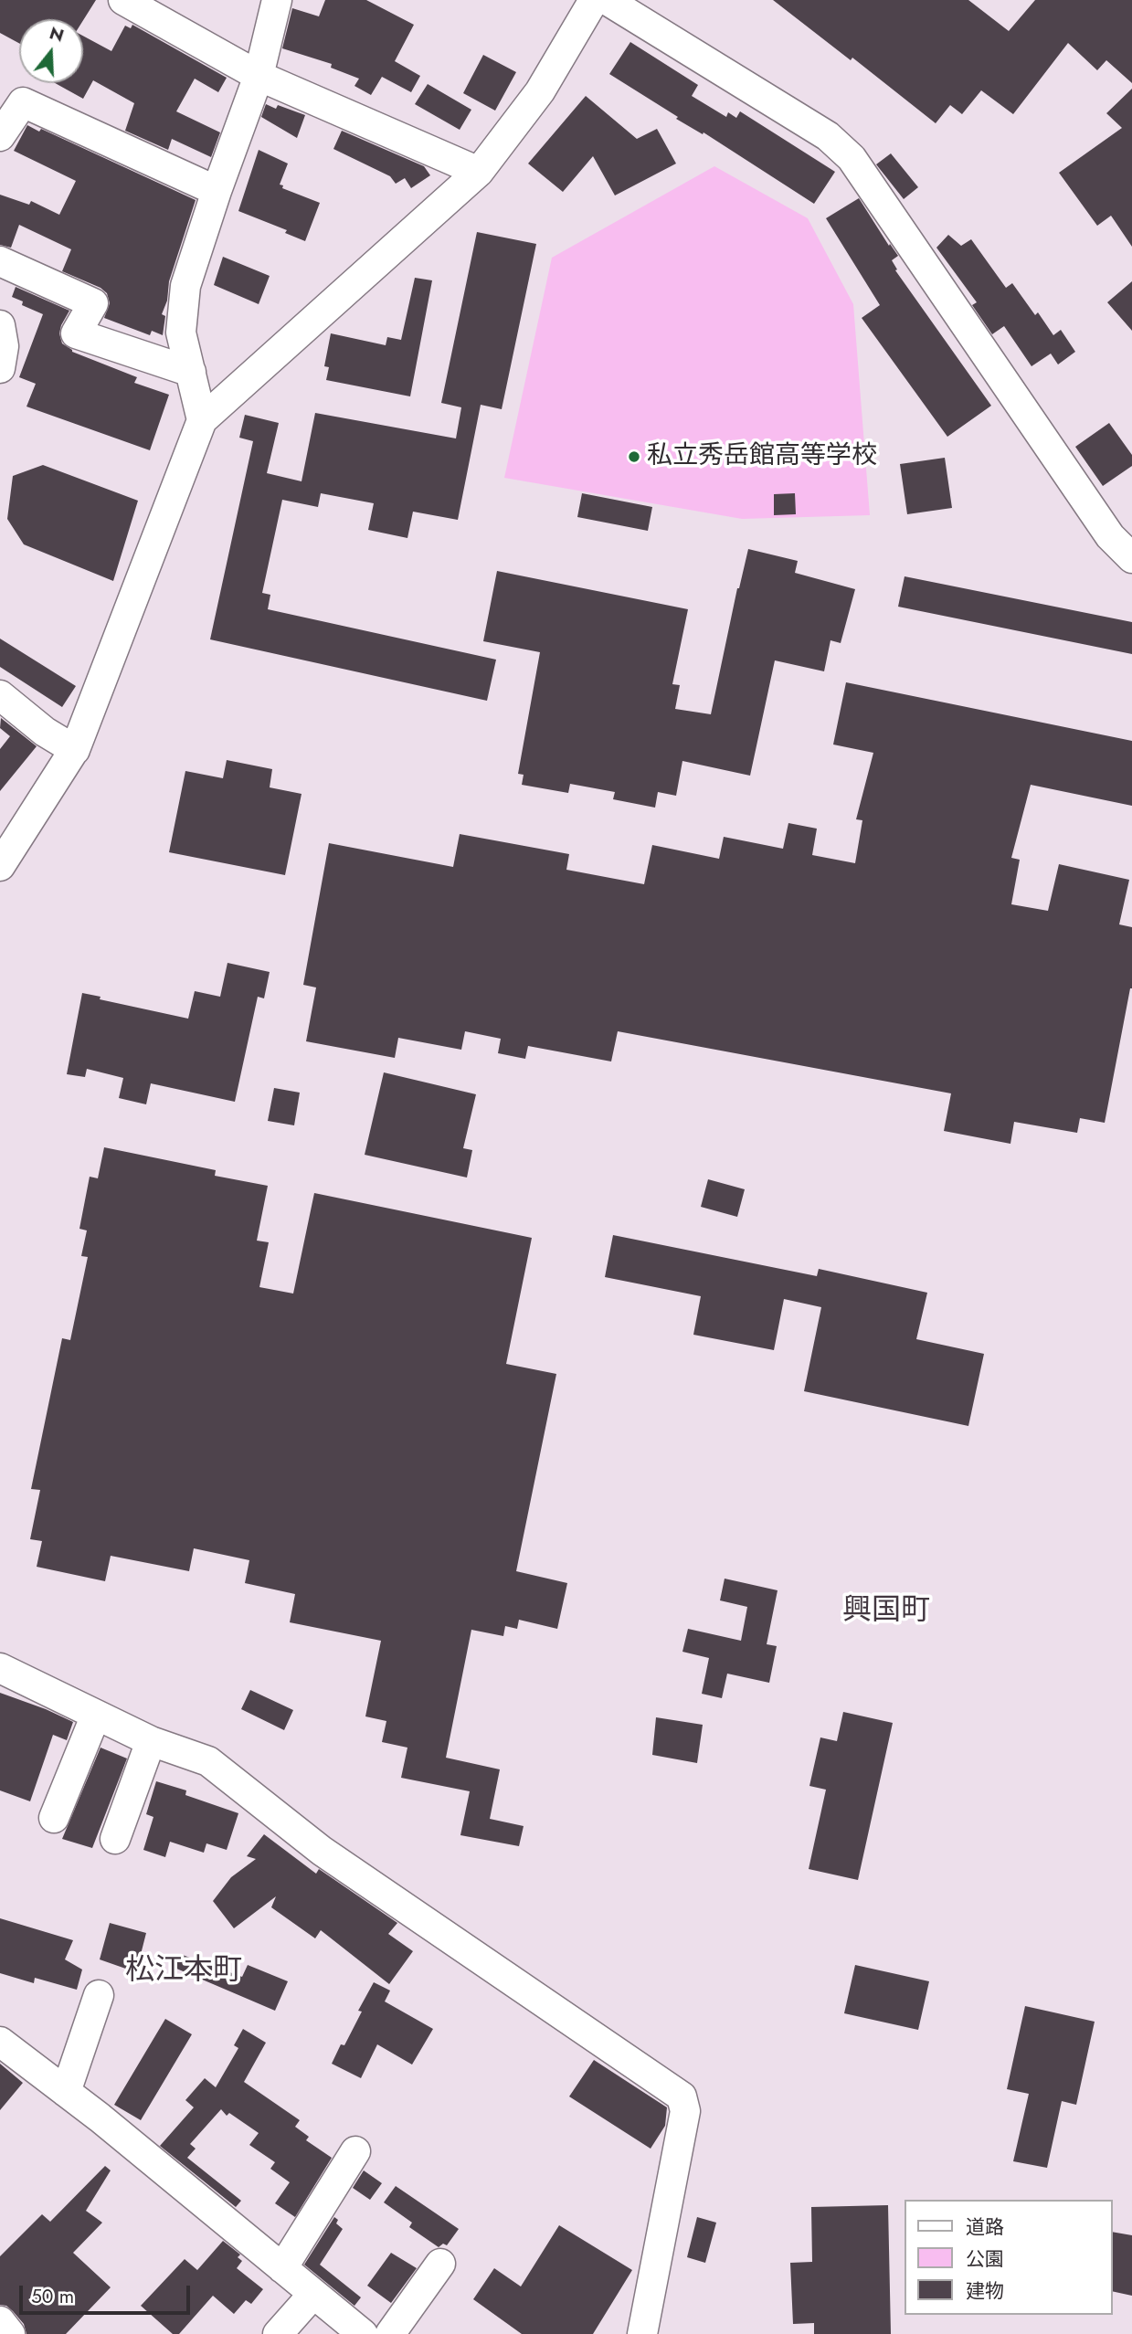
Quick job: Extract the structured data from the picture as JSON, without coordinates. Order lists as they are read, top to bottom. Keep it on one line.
{"districts":["興国町","松江本町"],"places":["私立秀岳館高等学校"],"legend":["道路","公園","建物"],"scale_bar":"50 m","north":"top"}
